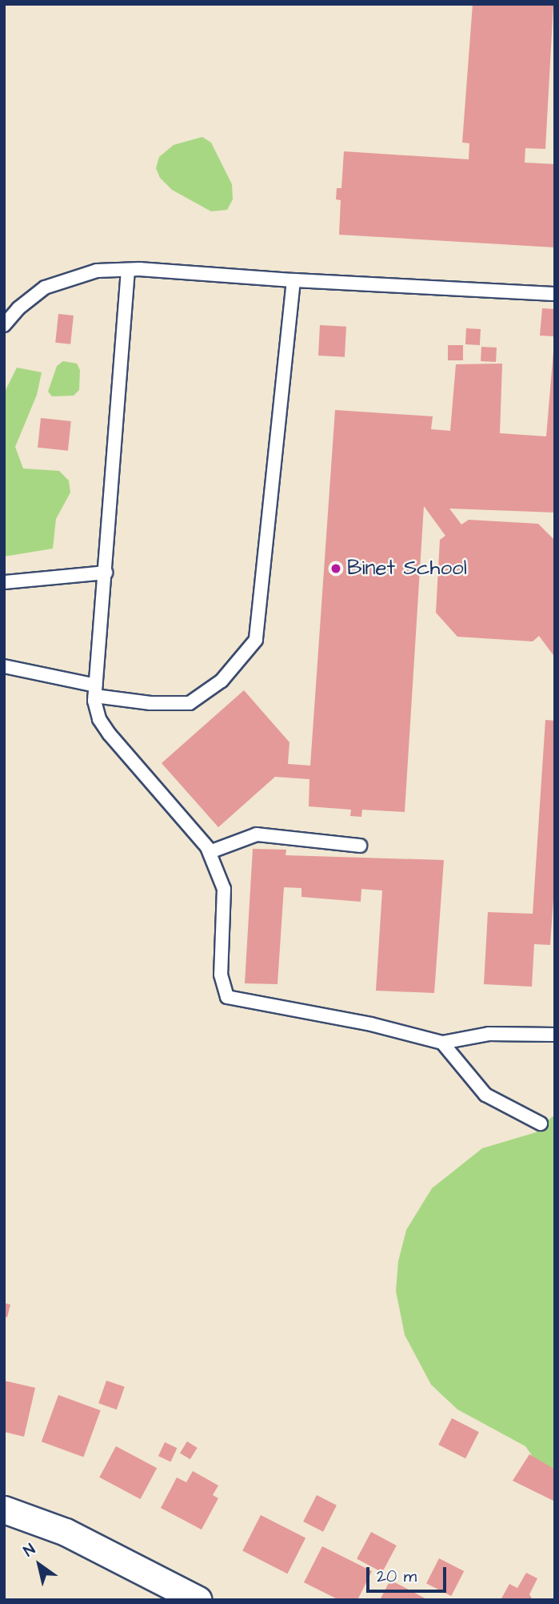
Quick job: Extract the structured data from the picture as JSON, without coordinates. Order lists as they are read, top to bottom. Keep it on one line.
{"places":["Binet School"],"scale_bar":"20 m","north":"top left"}
